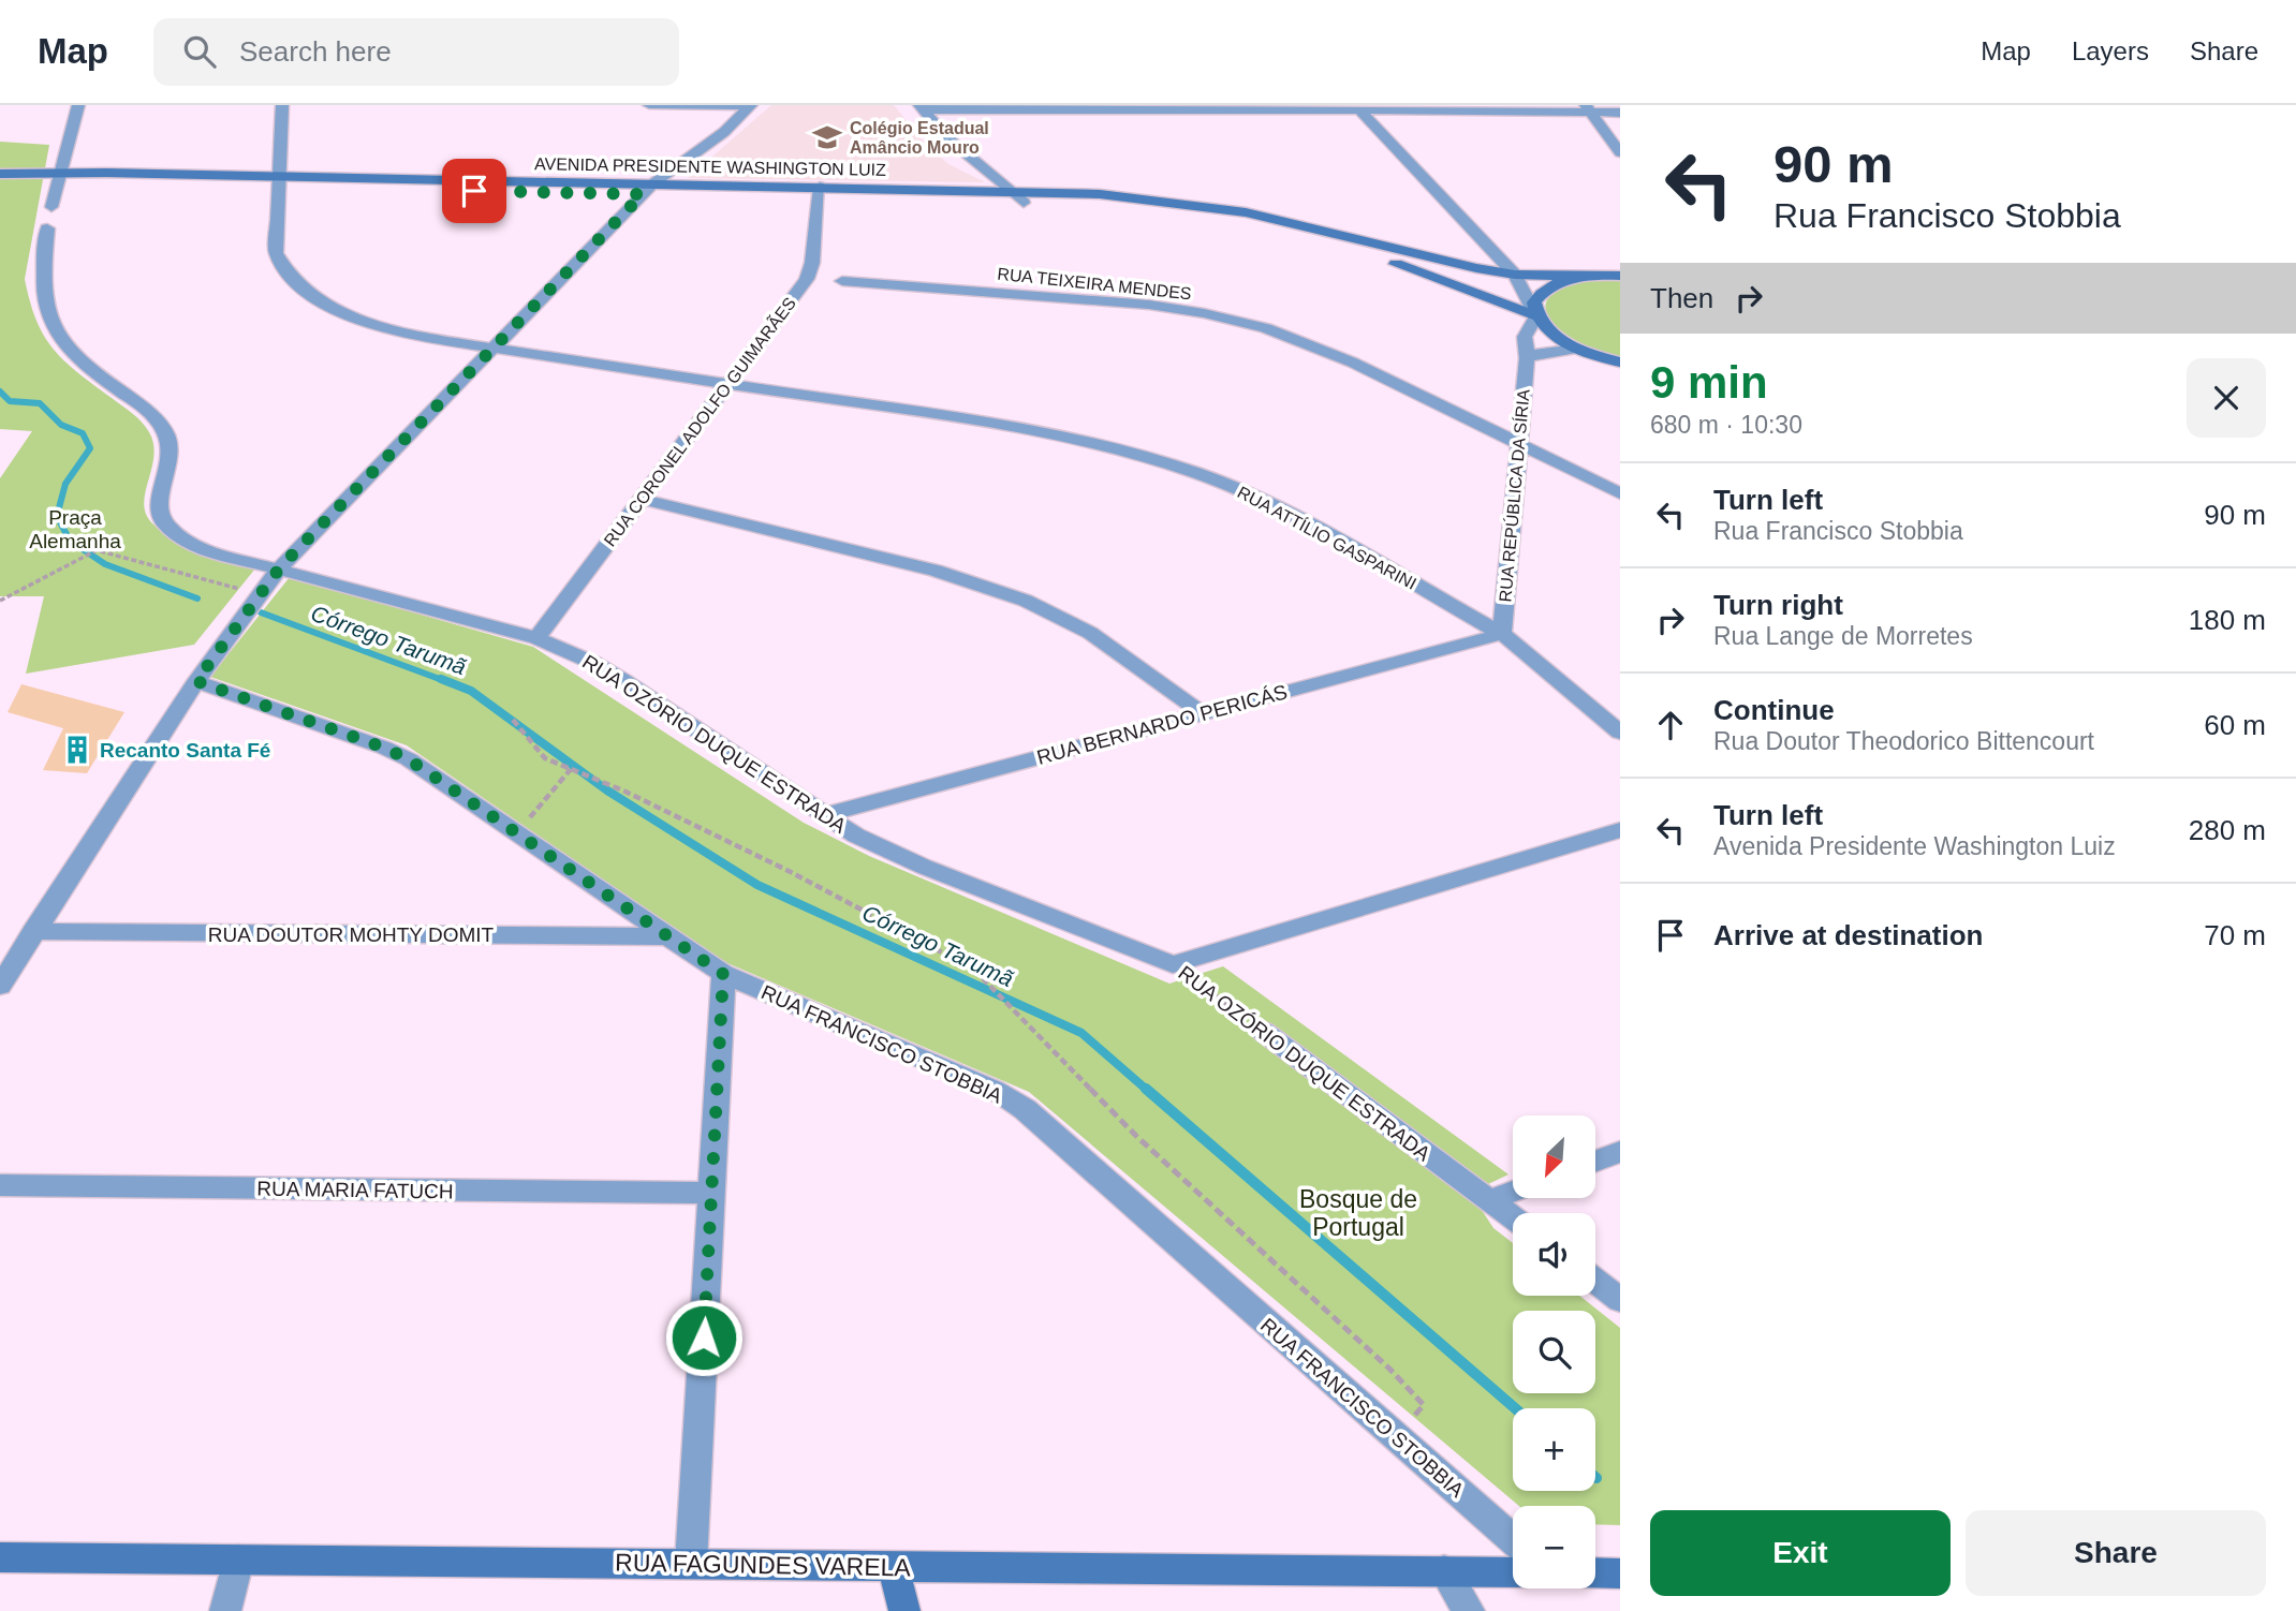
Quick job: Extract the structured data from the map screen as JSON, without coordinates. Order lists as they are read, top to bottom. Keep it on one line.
{"streets":{"street":["AVENIDA PRESIDENTE WASHINGTON LUIZ","RUA TEIXEIRA MENDES","RUA CORONEL ADOLFO GUIMARÃES","RUA REPÚBLICA DA SÍRIA","RUA ATTÍLIO GASPARINI","RUA BERNARDO PERICÁS","RUA OZÓRIO DUQUE ESTRADA","RUA DOUTOR MOHTY DOMIT","RUA FRANCISCO STOBBIA","RUA MARIA FATUCH","RUA FAGUNDES VARELA"]},"crossings":[["AVENIDA PRESIDENTE WASHINGTON LUIZ","RUA CORONEL ADOLFO GUIMARÃES"],["AVENIDA PRESIDENTE WASHINGTON LUIZ","RUA REPÚBLICA DA SÍRIA"],["AVENIDA PRESIDENTE WASHINGTON LUIZ","RUA ATTÍLIO GASPARINI"],["RUA TEIXEIRA MENDES","RUA REPÚBLICA DA SÍRIA"],["RUA CORONEL ADOLFO GUIMARÃES","RUA ATTÍLIO GASPARINI"],["RUA CORONEL ADOLFO GUIMARÃES","RUA OZÓRIO DUQUE ESTRADA"],["RUA REPÚBLICA DA SÍRIA","RUA ATTÍLIO GASPARINI"],["RUA REPÚBLICA DA SÍRIA","RUA BERNARDO PERICÁS"],["RUA ATTÍLIO GASPARINI","RUA BERNARDO PERICÁS"],["RUA BERNARDO PERICÁS","RUA OZÓRIO DUQUE ESTRADA"],["RUA DOUTOR MOHTY DOMIT","RUA FRANCISCO STOBBIA"]],"water":["Córrego Tarumã"],"parks":["Praça Alemanha","Bosque de Portugal"],"places":{"school or university":["Colégio Estadual Amâncio Mouro"],"building":["Recanto Santa Fé"]},"north":"bottom left","page":{"header":"Map","search":"Search here","nav":["Map","Layers","Share"],"turn":["90 m","Rua Francisco Stobbia"],"then":"Then","heading":["9 min","680 m · 10:30"],"list":[{"name":"Turn left","note":"Rua Francisco Stobbia","value":"90 m"},{"name":"Turn right","note":"Rua Lange de Morretes","value":"180 m"},{"name":"Continue","note":"Rua Doutor Theodorico Bittencourt","value":"60 m"},{"name":"Turn left","note":"Avenida Presidente Washington Luiz","value":"280 m"},{"name":"Arrive at destination","value":"70 m"}],"map_buttons":["+","−"],"buttons":["Exit","Share"]}}
